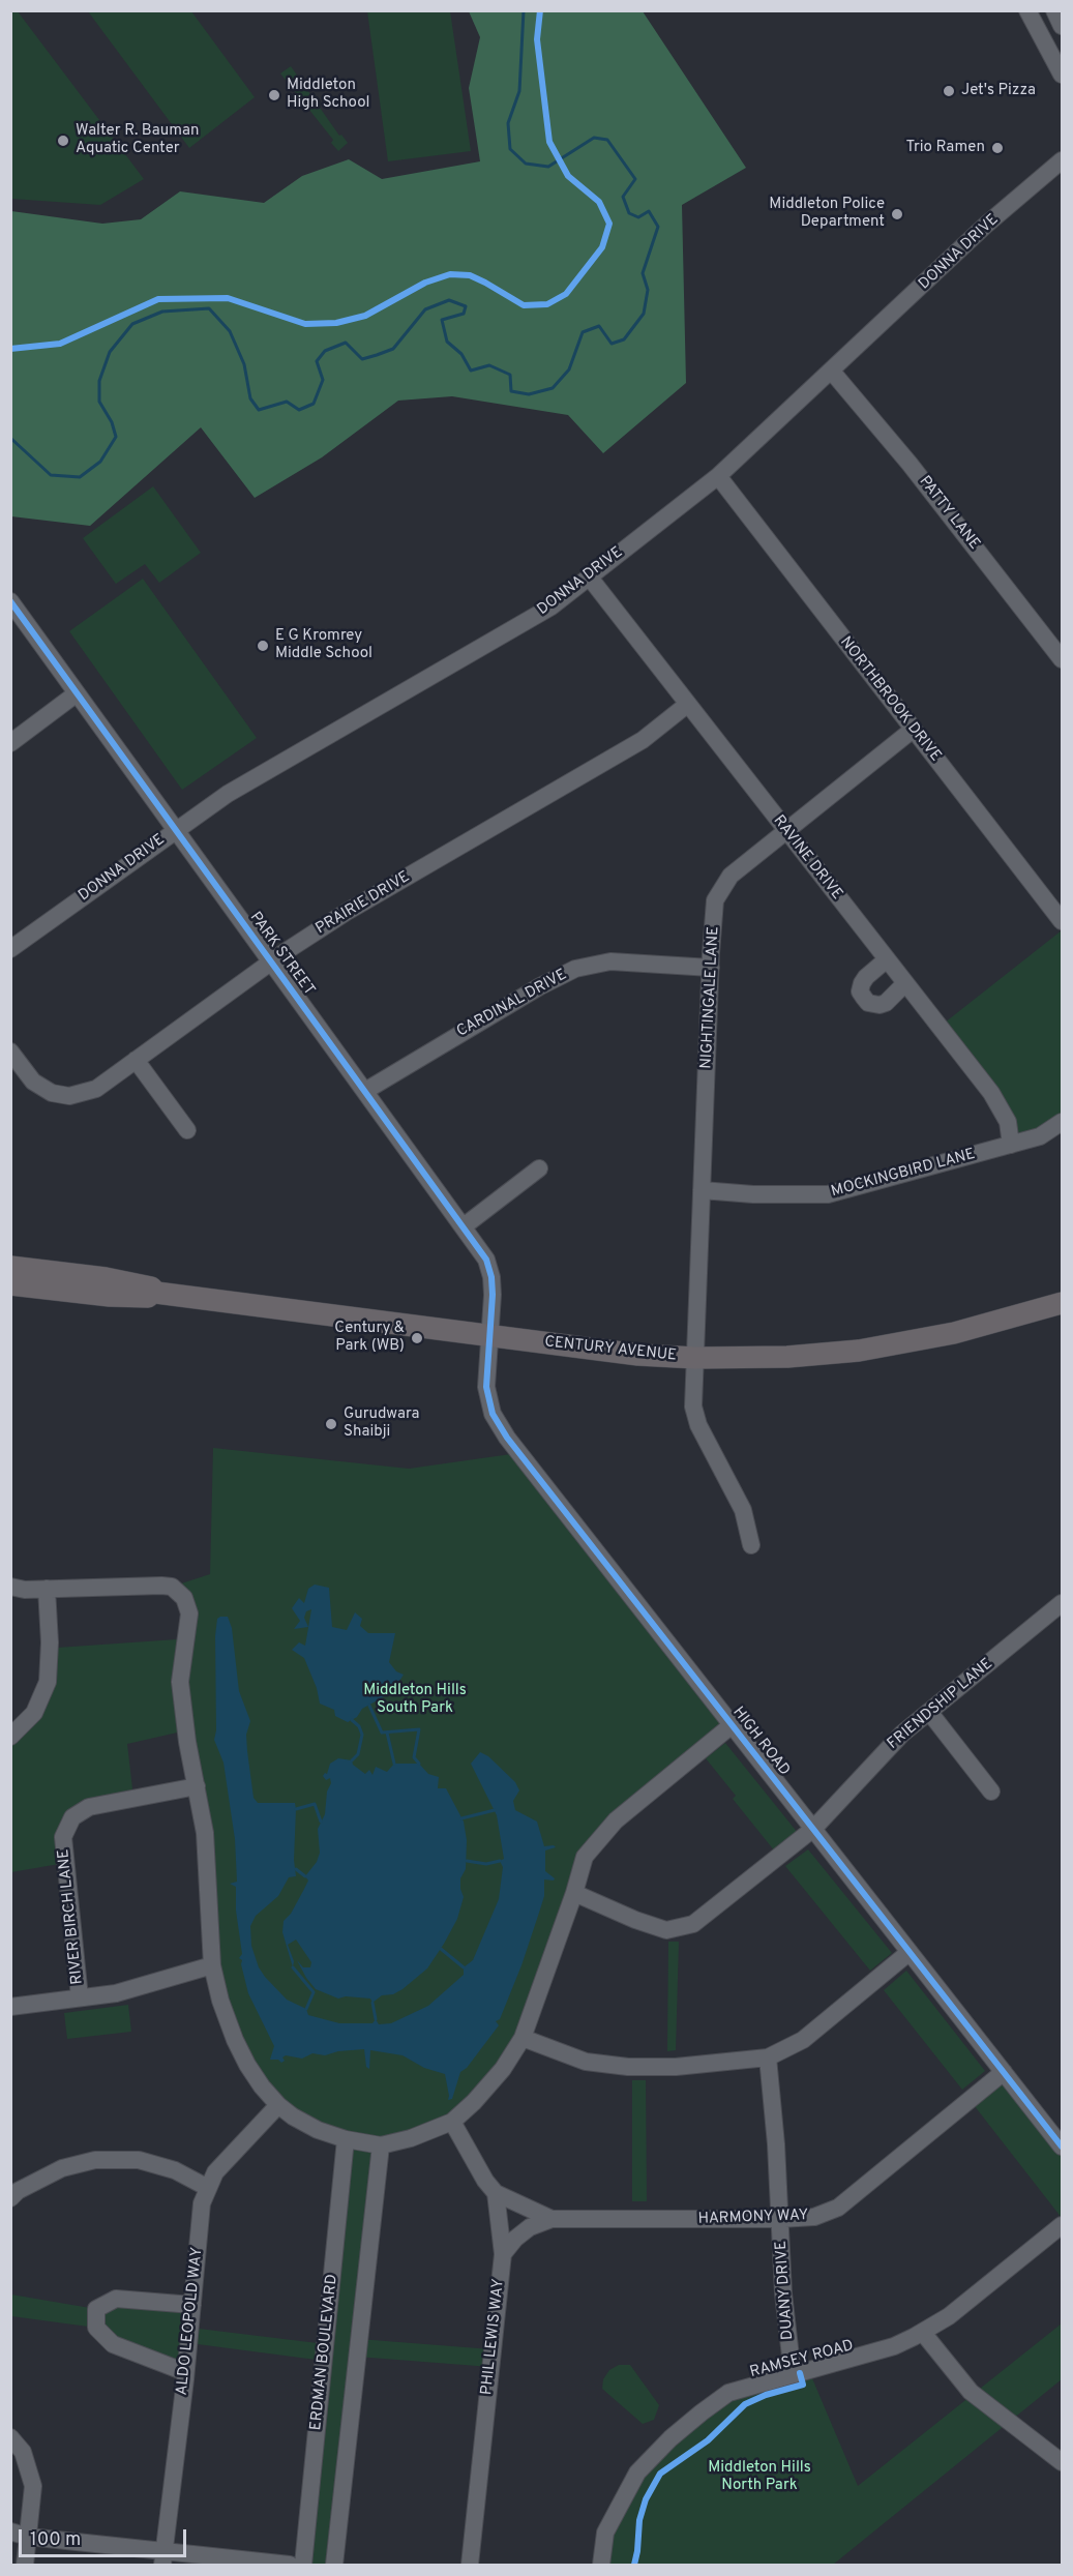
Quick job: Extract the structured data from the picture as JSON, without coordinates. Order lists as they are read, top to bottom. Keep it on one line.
{"streets":{"main road":["CENTURY AVENUE"],"street":["DONNA DRIVE","PATTY LANE","NORTHBROOK DRIVE","RAVINE DRIVE","PRAIRIE DRIVE","PARK STREET","NIGHTINGALE LANE","CARDINAL DRIVE","MOCKINGBIRD LANE","FRIENDSHIP LANE","HIGH ROAD","RIVER BIRCH LANE","HARMONY WAY","DUANY DRIVE","ALDO LEOPOLD WAY","PHIL LEWIS WAY","ERDMAN BOULEVARD","RAMSEY ROAD"]},"crossings":[["DONNA DRIVE","PATTY LANE"],["DONNA DRIVE","NORTHBROOK DRIVE"],["DONNA DRIVE","RAVINE DRIVE"],["DONNA DRIVE","PARK STREET"],["NORTHBROOK DRIVE","NIGHTINGALE LANE"],["RAVINE DRIVE","PRAIRIE DRIVE"],["RAVINE DRIVE","NIGHTINGALE LANE"],["RAVINE DRIVE","MOCKINGBIRD LANE"],["PRAIRIE DRIVE","PARK STREET"],["PARK STREET","CARDINAL DRIVE"],["PARK STREET","CENTURY AVENUE"],["PARK STREET","HIGH ROAD"],["NIGHTINGALE LANE","CARDINAL DRIVE"],["NIGHTINGALE LANE","MOCKINGBIRD LANE"],["NIGHTINGALE LANE","CENTURY AVENUE"],["CENTURY AVENUE","HIGH ROAD"],["FRIENDSHIP LANE","HIGH ROAD"],["HIGH ROAD","HARMONY WAY"],["HARMONY WAY","DUANY DRIVE"],["HARMONY WAY","PHIL LEWIS WAY"],["DUANY DRIVE","RAMSEY ROAD"]],"parks":["Middleton Hills South Park","Middleton Hills North Park"],"places":["Jet's Pizza","Middleton High School","Walter R. Bauman Aquatic Center","Trio Ramen","Middleton Police Department","E G Kromrey Middle School","Century & Park (WB)","Gurudwara Shaibji"],"scale_bar":"100 m"}
